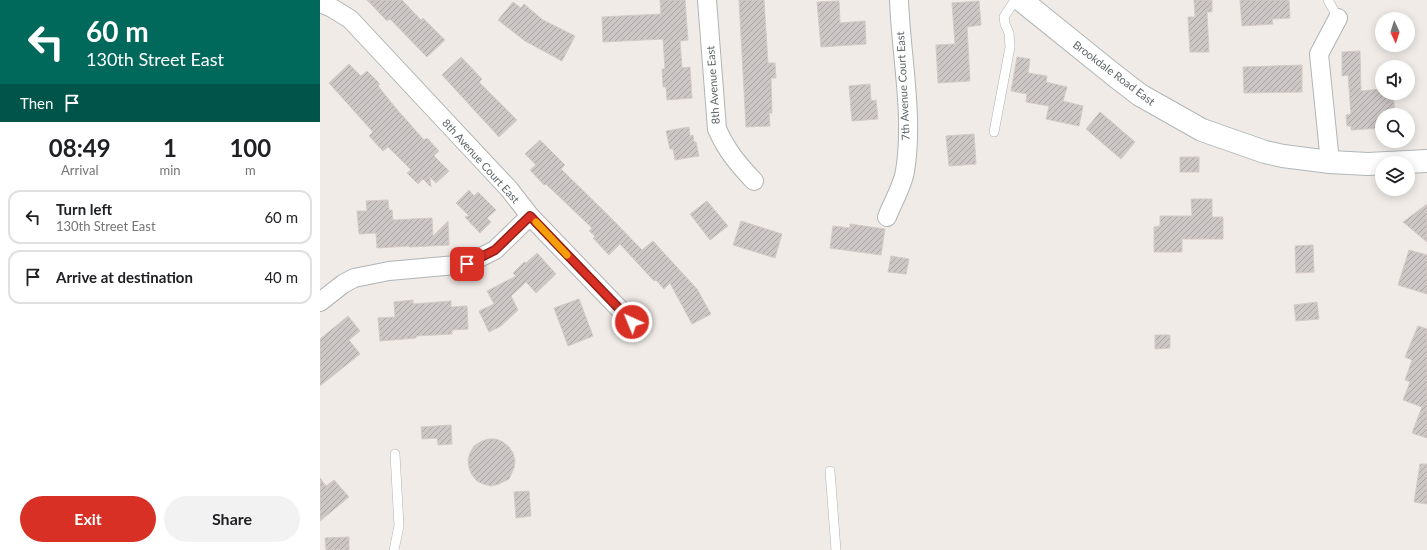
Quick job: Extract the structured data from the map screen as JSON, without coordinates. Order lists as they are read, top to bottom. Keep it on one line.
{"streets":{"main road":["Brookdale Road East"],"street":["8th Avenue East","7th Avenue Court East","8th Avenue Court East"]},"north":"bottom","page":{"turn":["60 m","130th Street East"],"then":"Then","eta":["08:49","Arrival","1","min","100","m"],"list":[{"name":"Turn left","note":"130th Street East","value":"60 m"},{"name":"Arrive at destination","value":"40 m"}],"buttons":["Exit","Share"]}}
